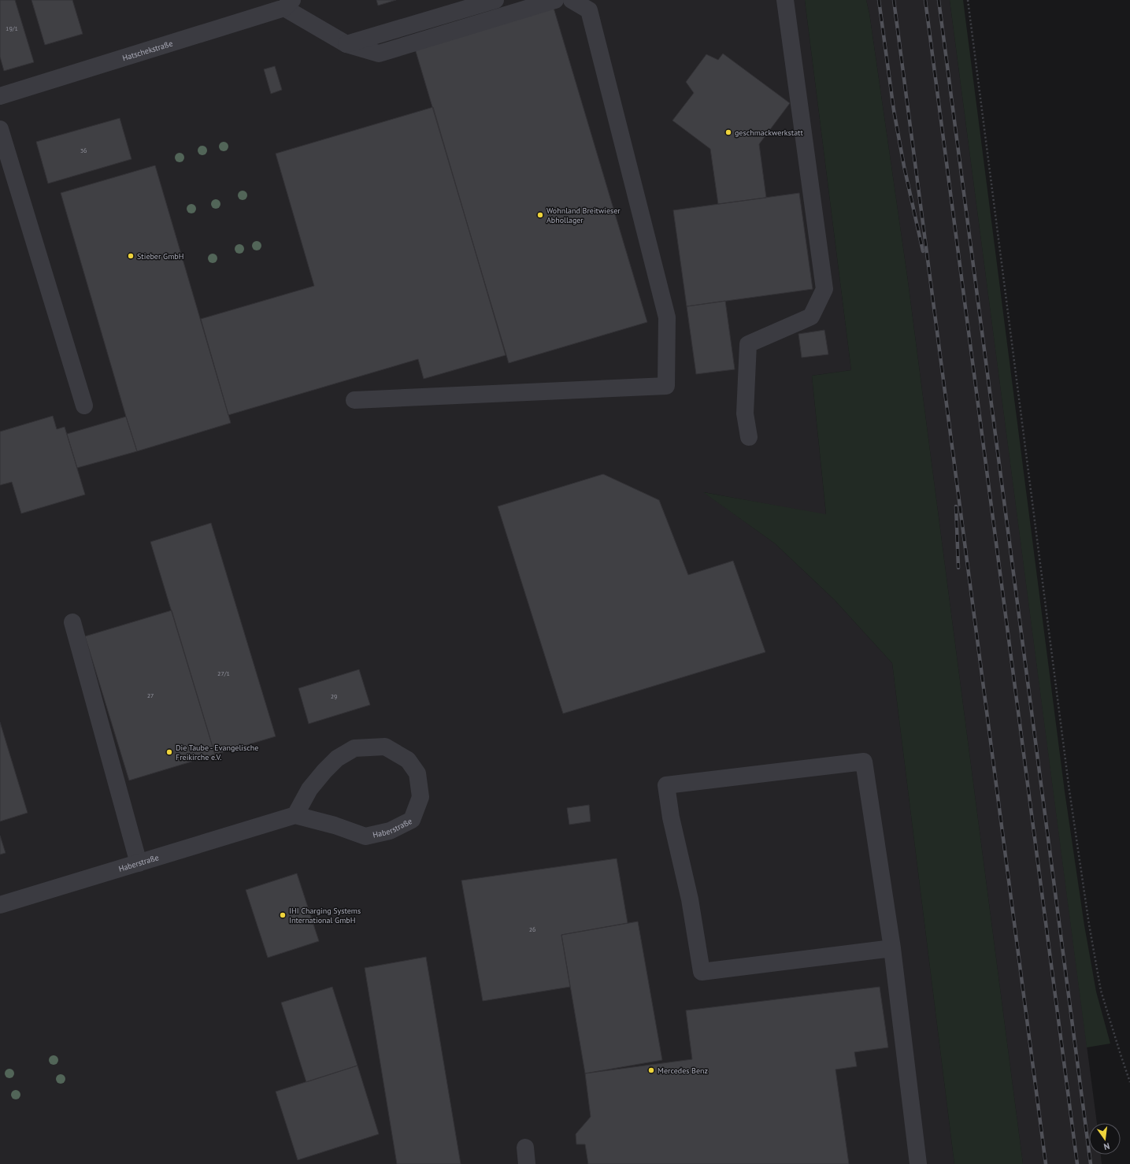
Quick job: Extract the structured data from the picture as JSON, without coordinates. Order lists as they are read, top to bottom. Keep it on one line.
{"streets":{"street":["Hatschekstraße","Haberstraße"]},"places":["geschmackwerkstatt","Wohnland Breitwieser Abhollager","Stieber GmbH","Die Taube - Evangelische Freikirche e.V.","IHI Charging Systems International GmbH","Mercedes Benz"],"house_numbers":["19/1","36","27/1","27","29","26"],"north":"bottom"}
